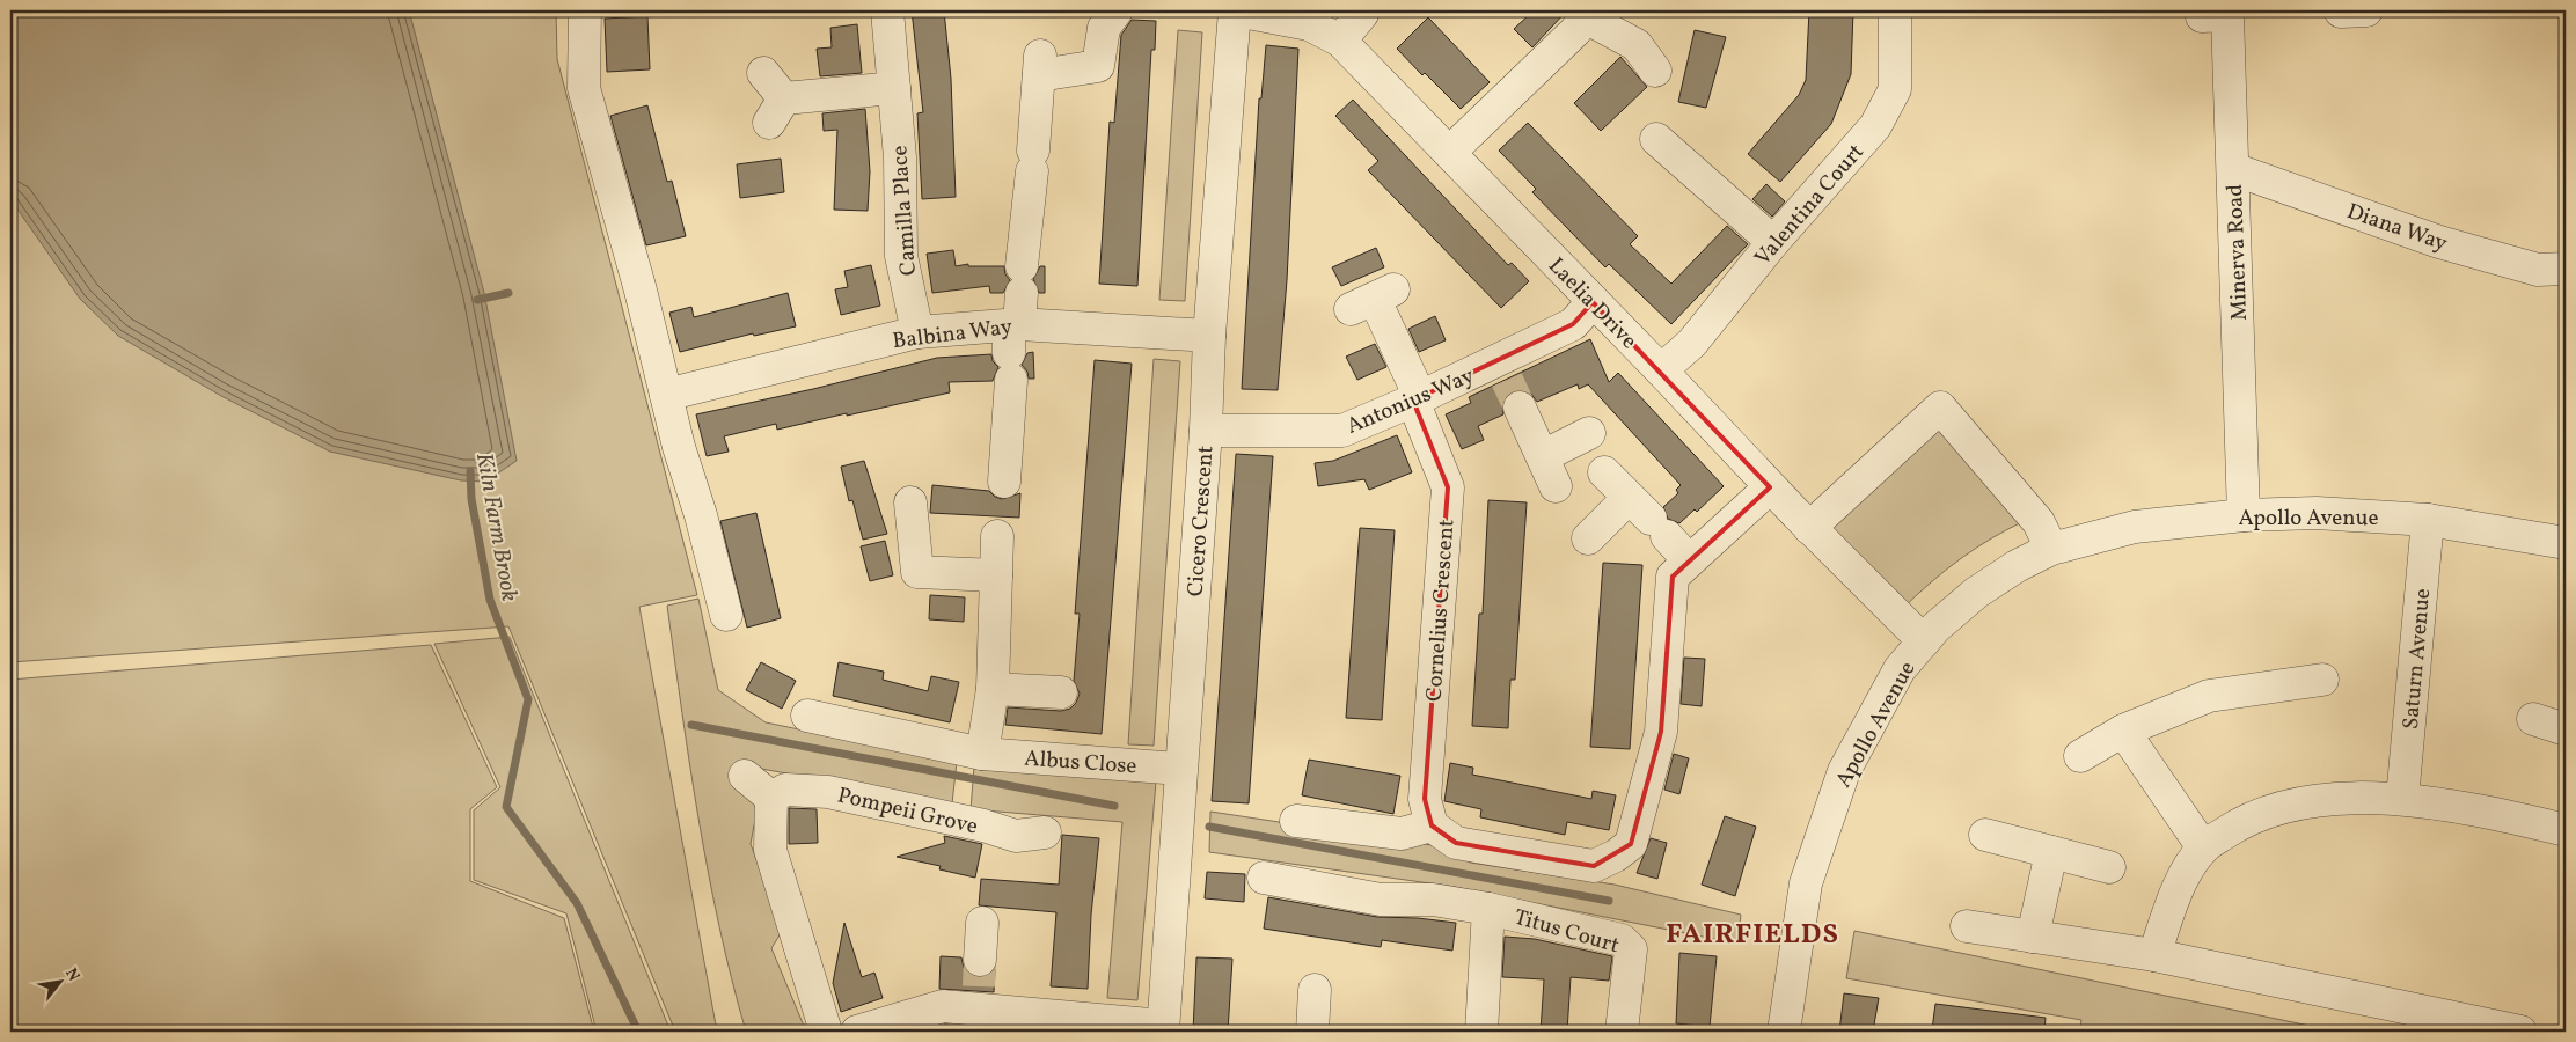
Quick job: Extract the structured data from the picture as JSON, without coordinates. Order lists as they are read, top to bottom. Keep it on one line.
{"streets":{"street":["Valentina Court","Camilla Place","Diana Way","Minerva Road","Laelia Drive","Balbina Way","Antonius Way","Apollo Avenue","Cicero Crescent","Cornelius Crescent","Saturn Avenue","Albus Close","Pompeii Grove","Titus Court"]},"crossings":[["Valentina Court","Laelia Drive"],["Camilla Place","Balbina Way"],["Diana Way","Minerva Road"],["Minerva Road","Apollo Avenue"],["Laelia Drive","Antonius Way"],["Laelia Drive","Apollo Avenue"],["Laelia Drive","Cicero Crescent"],["Balbina Way","Cicero Crescent"],["Antonius Way","Cicero Crescent"],["Antonius Way","Cornelius Crescent"],["Apollo Avenue","Saturn Avenue"],["Cicero Crescent","Albus Close"]],"districts":["FAIRFIELDS"],"water":["Kiln Farm Brook"],"north":"top right"}
